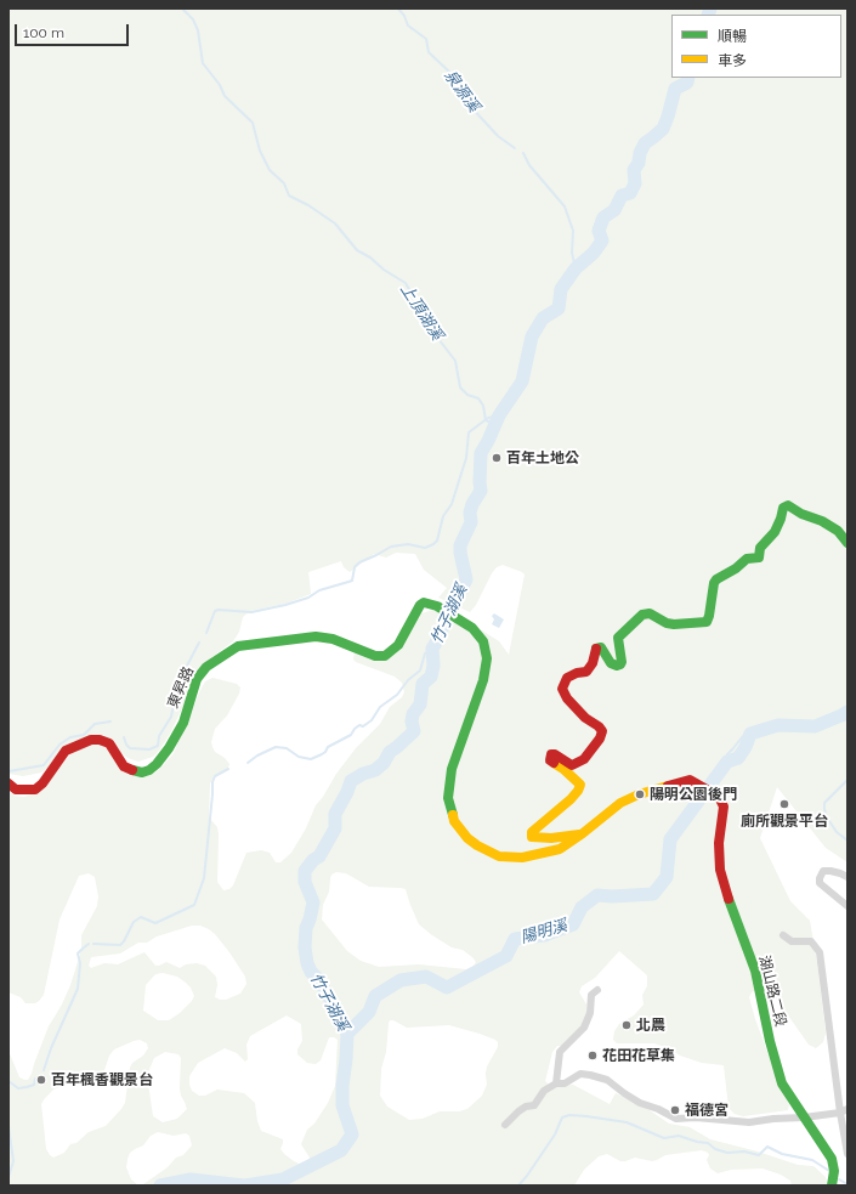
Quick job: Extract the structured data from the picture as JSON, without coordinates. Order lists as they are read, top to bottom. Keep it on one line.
{"streets":{"street":["東昇路","湖山路二段"]},"crossings":[["東昇路","湖山路二段"]],"water":["泉源溪","上頂湖溪","竹子湖溪","陽明溪"],"places":["百年土地公","陽明公園後門","廁所觀景平台","北農","花田花草集","百年楓香觀景台","福德宮"],"legend":["順暢","車多"],"scale_bar":"100 m"}
